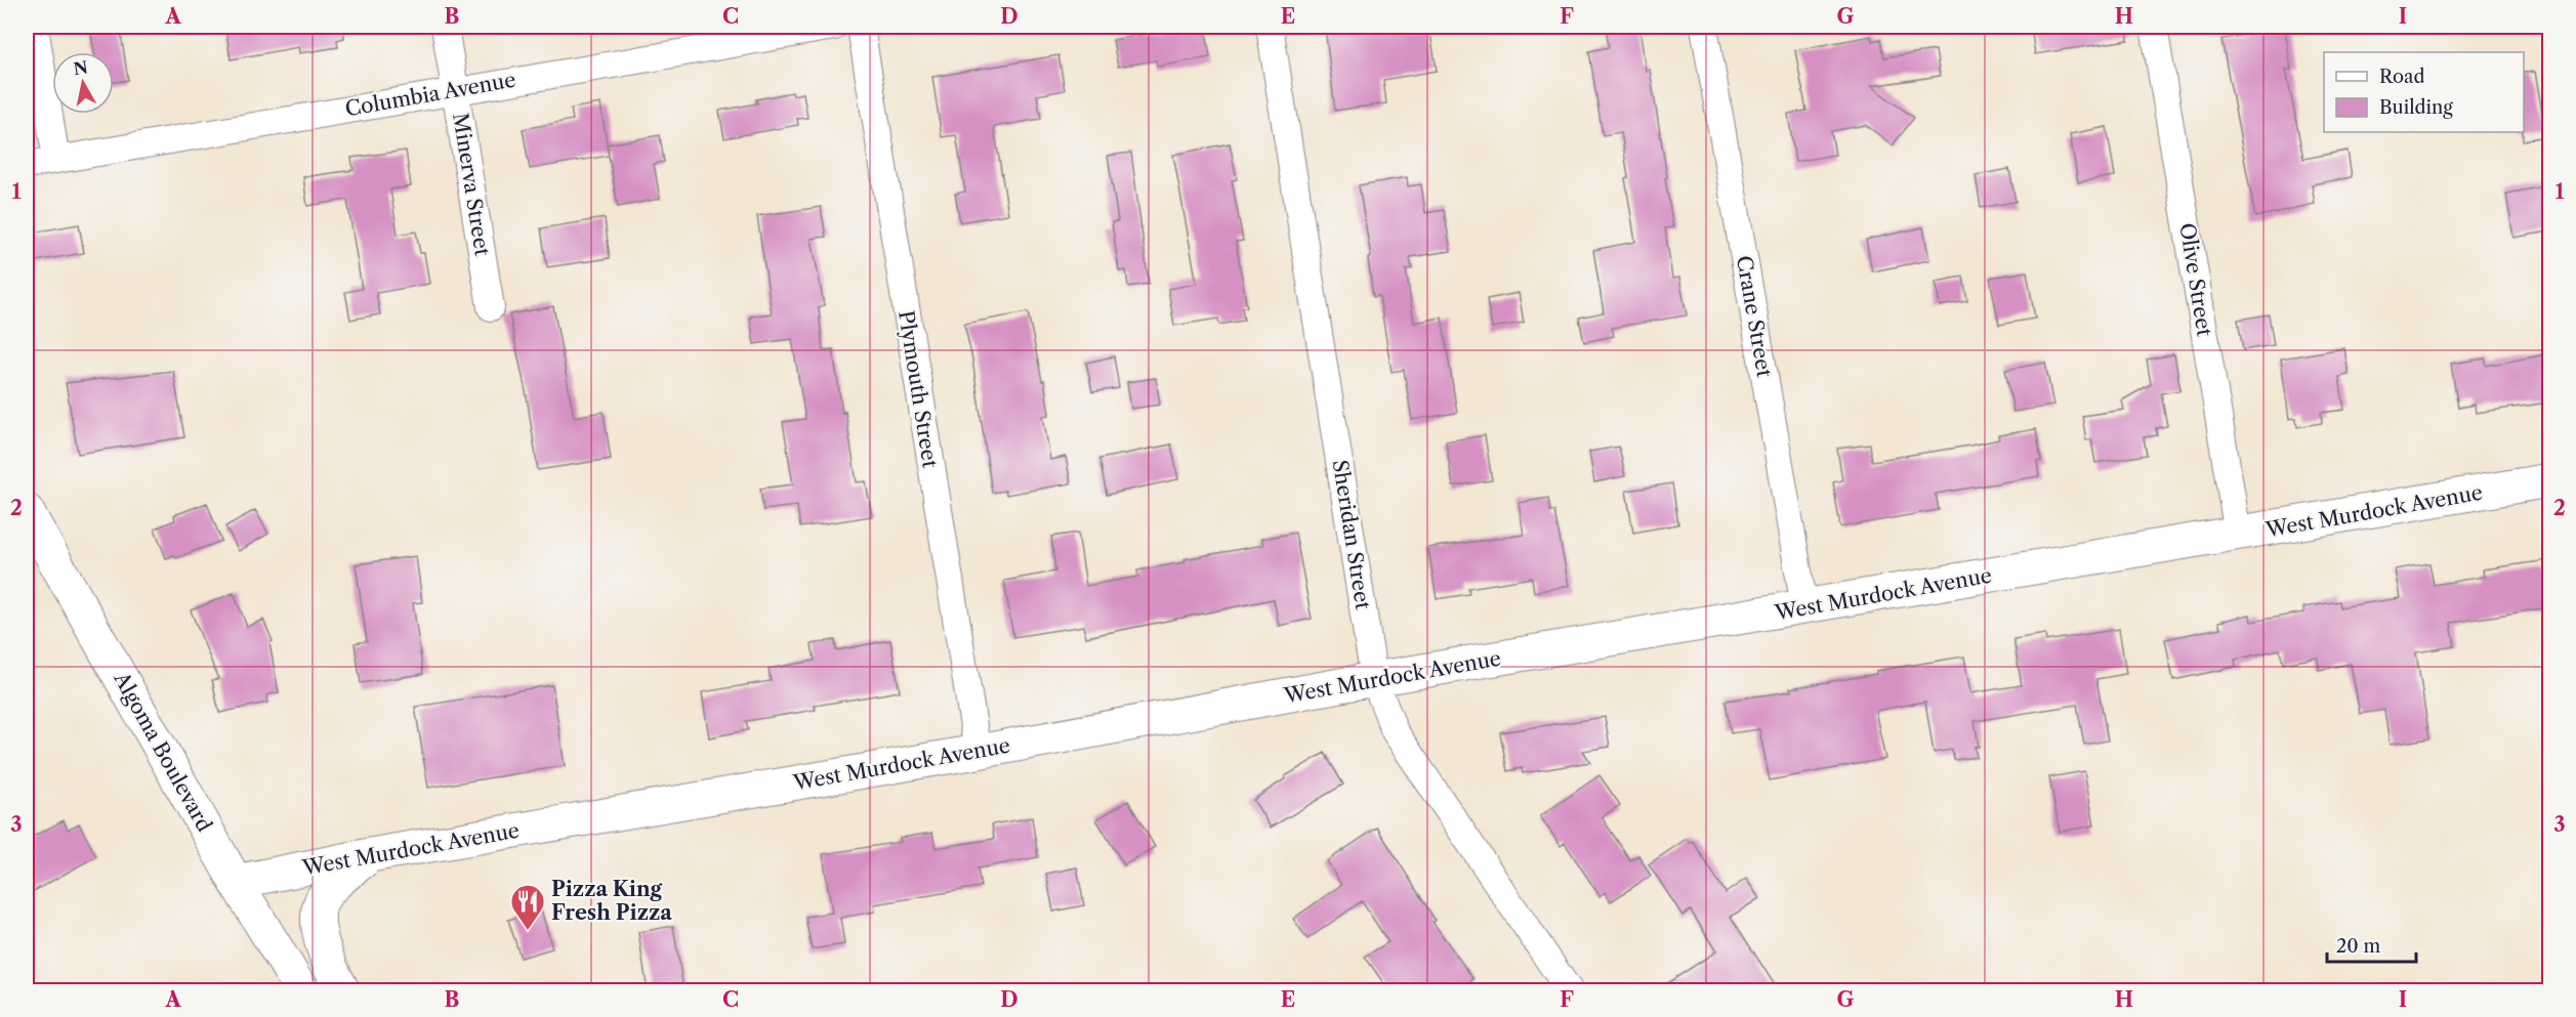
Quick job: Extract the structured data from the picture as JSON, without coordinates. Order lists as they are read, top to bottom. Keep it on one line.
{"streets":{"main road":["West Murdock Avenue","Algoma Boulevard"],"street":["Columbia Avenue","Minerva Street","Olive Street","Crane Street","Plymouth Street","Sheridan Street"]},"crossings":[["Columbia Avenue","Minerva Street"],["Olive Street","West Murdock Avenue"],["Crane Street","West Murdock Avenue"],["Plymouth Street","West Murdock Avenue"],["West Murdock Avenue","Sheridan Street"],["West Murdock Avenue","Algoma Boulevard"]],"places":{"restaurant":["Pizza King Fresh Pizza"]},"legend":["Road","Building"],"scale_bar":"20 m","north":"top","grid":{"columns":["A","B","C","D","E","F","G","H","I"],"rows":["1","2","3"]}}
